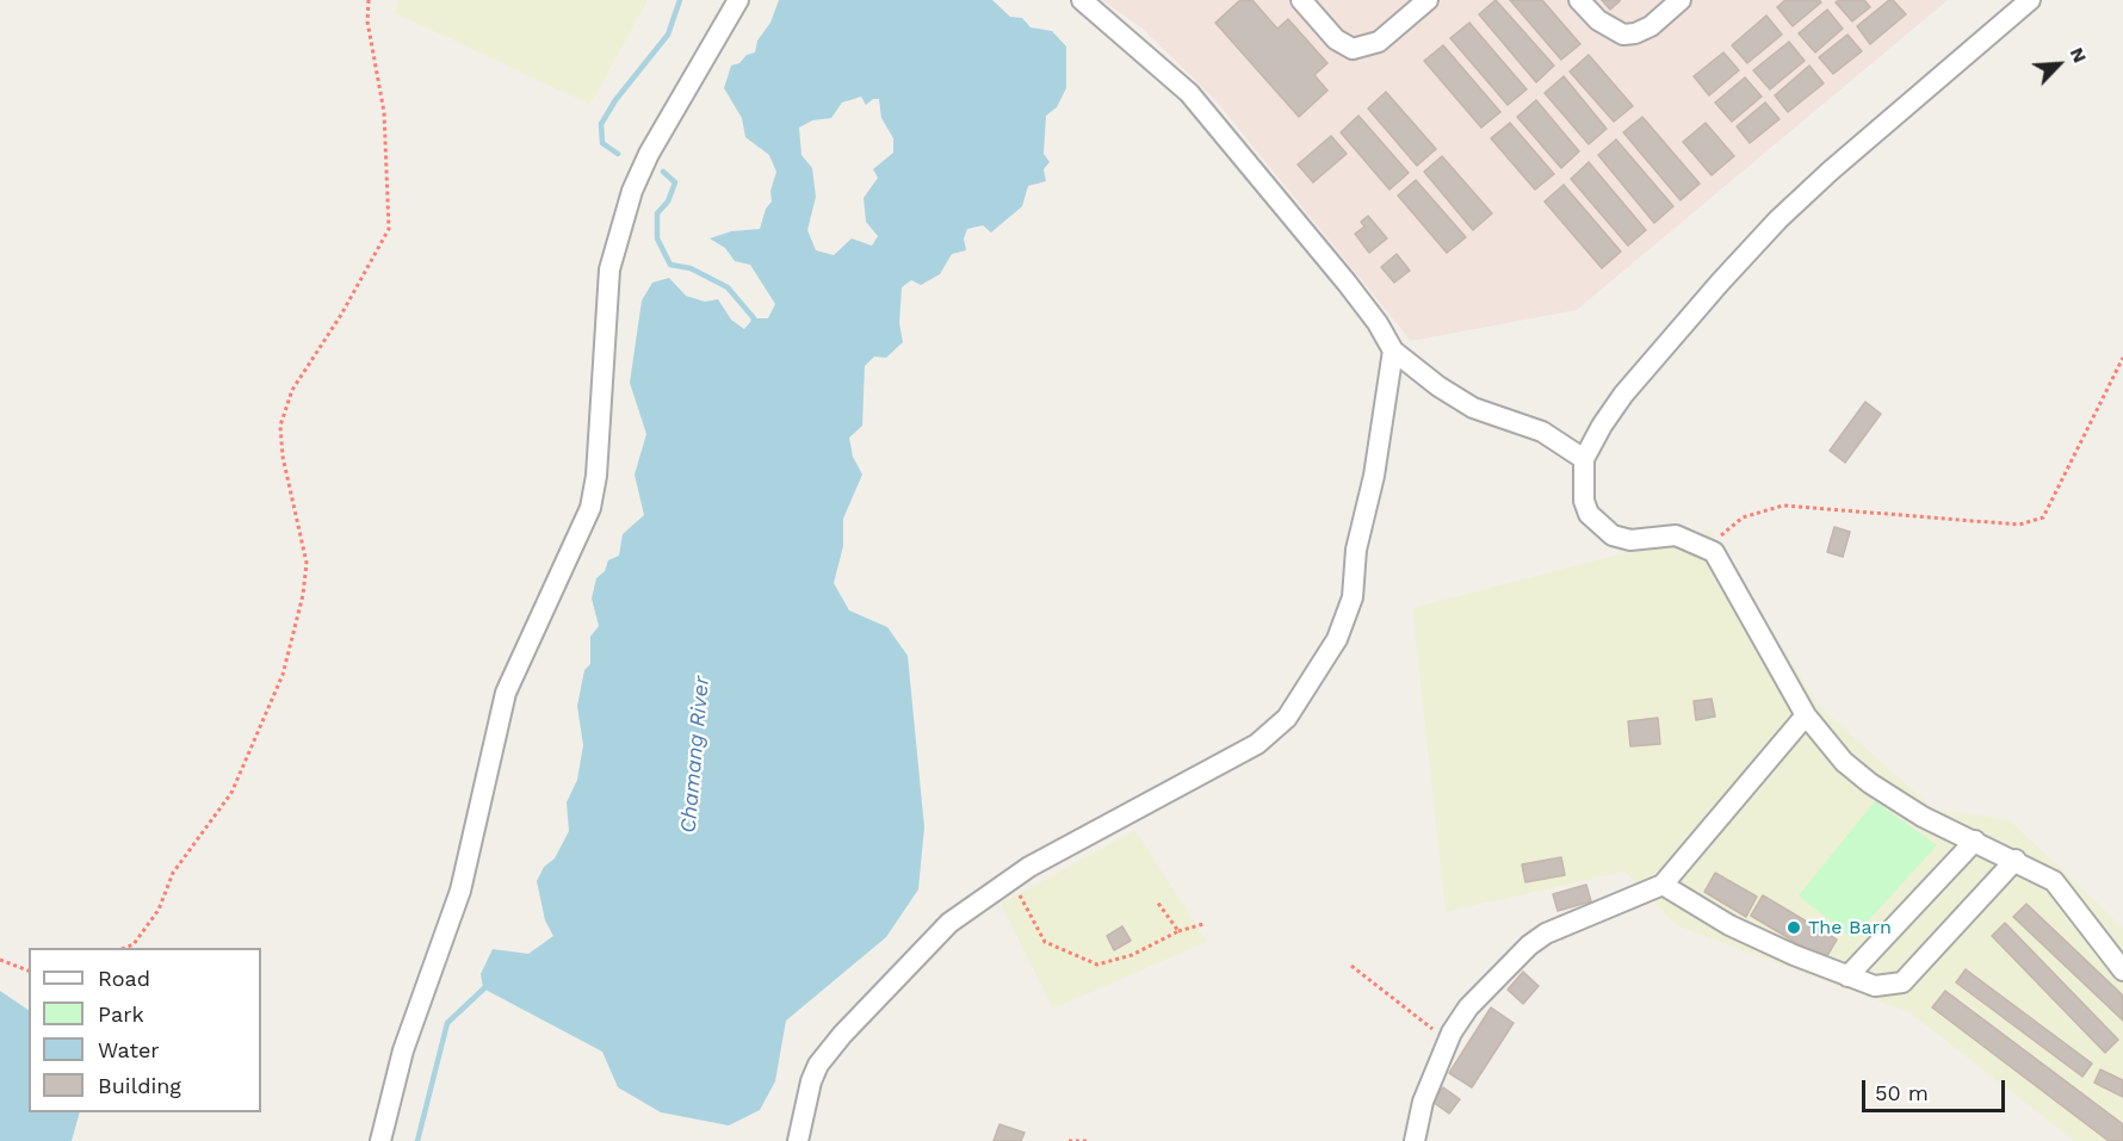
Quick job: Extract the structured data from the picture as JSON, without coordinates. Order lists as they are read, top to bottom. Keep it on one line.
{"water":["Chamang River"],"places":["The Barn"],"legend":["Road","Park","Water","Building"],"scale_bar":"50 m","north":"top right"}
